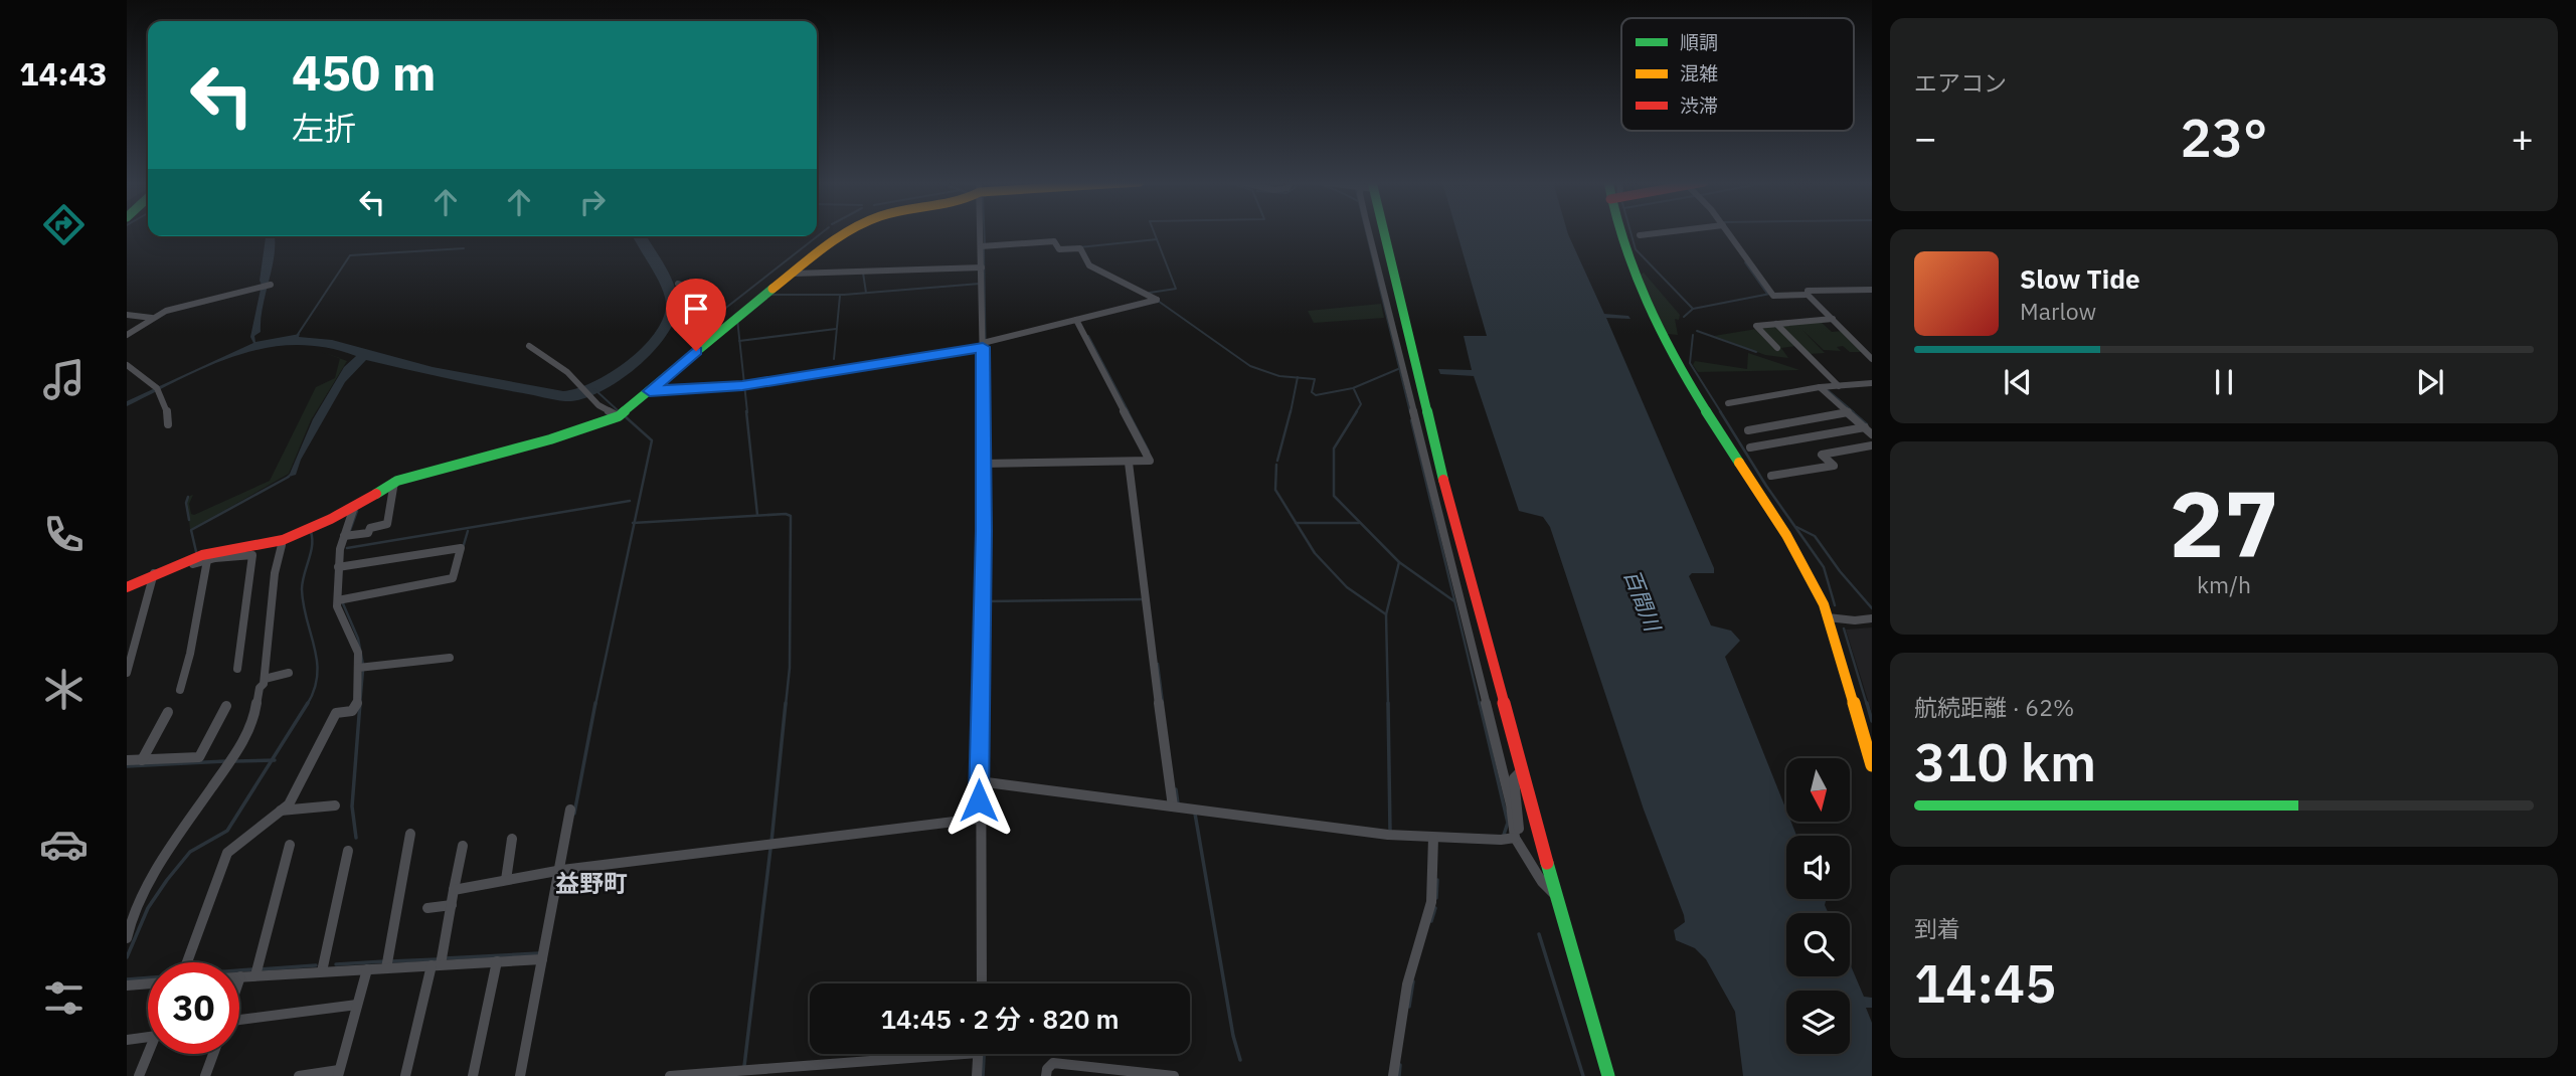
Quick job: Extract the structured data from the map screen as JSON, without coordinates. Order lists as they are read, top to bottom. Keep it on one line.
{"districts":["益野町"],"water":["百間川"],"legend":["順調","混雑","渋滞"],"north":"bottom","page":{"tabs":"14:43","tile":["エアコン",["27","km/h"],["航続距離 · 62%","310 km"],["到着","14:45"]],"turn":["450 m","左折"],"heat":["−","23°","+"],"song":["Slow Tide","Marlow"],"limit":"30","trip":"14:45 · 2 分 · 820 m"}}
